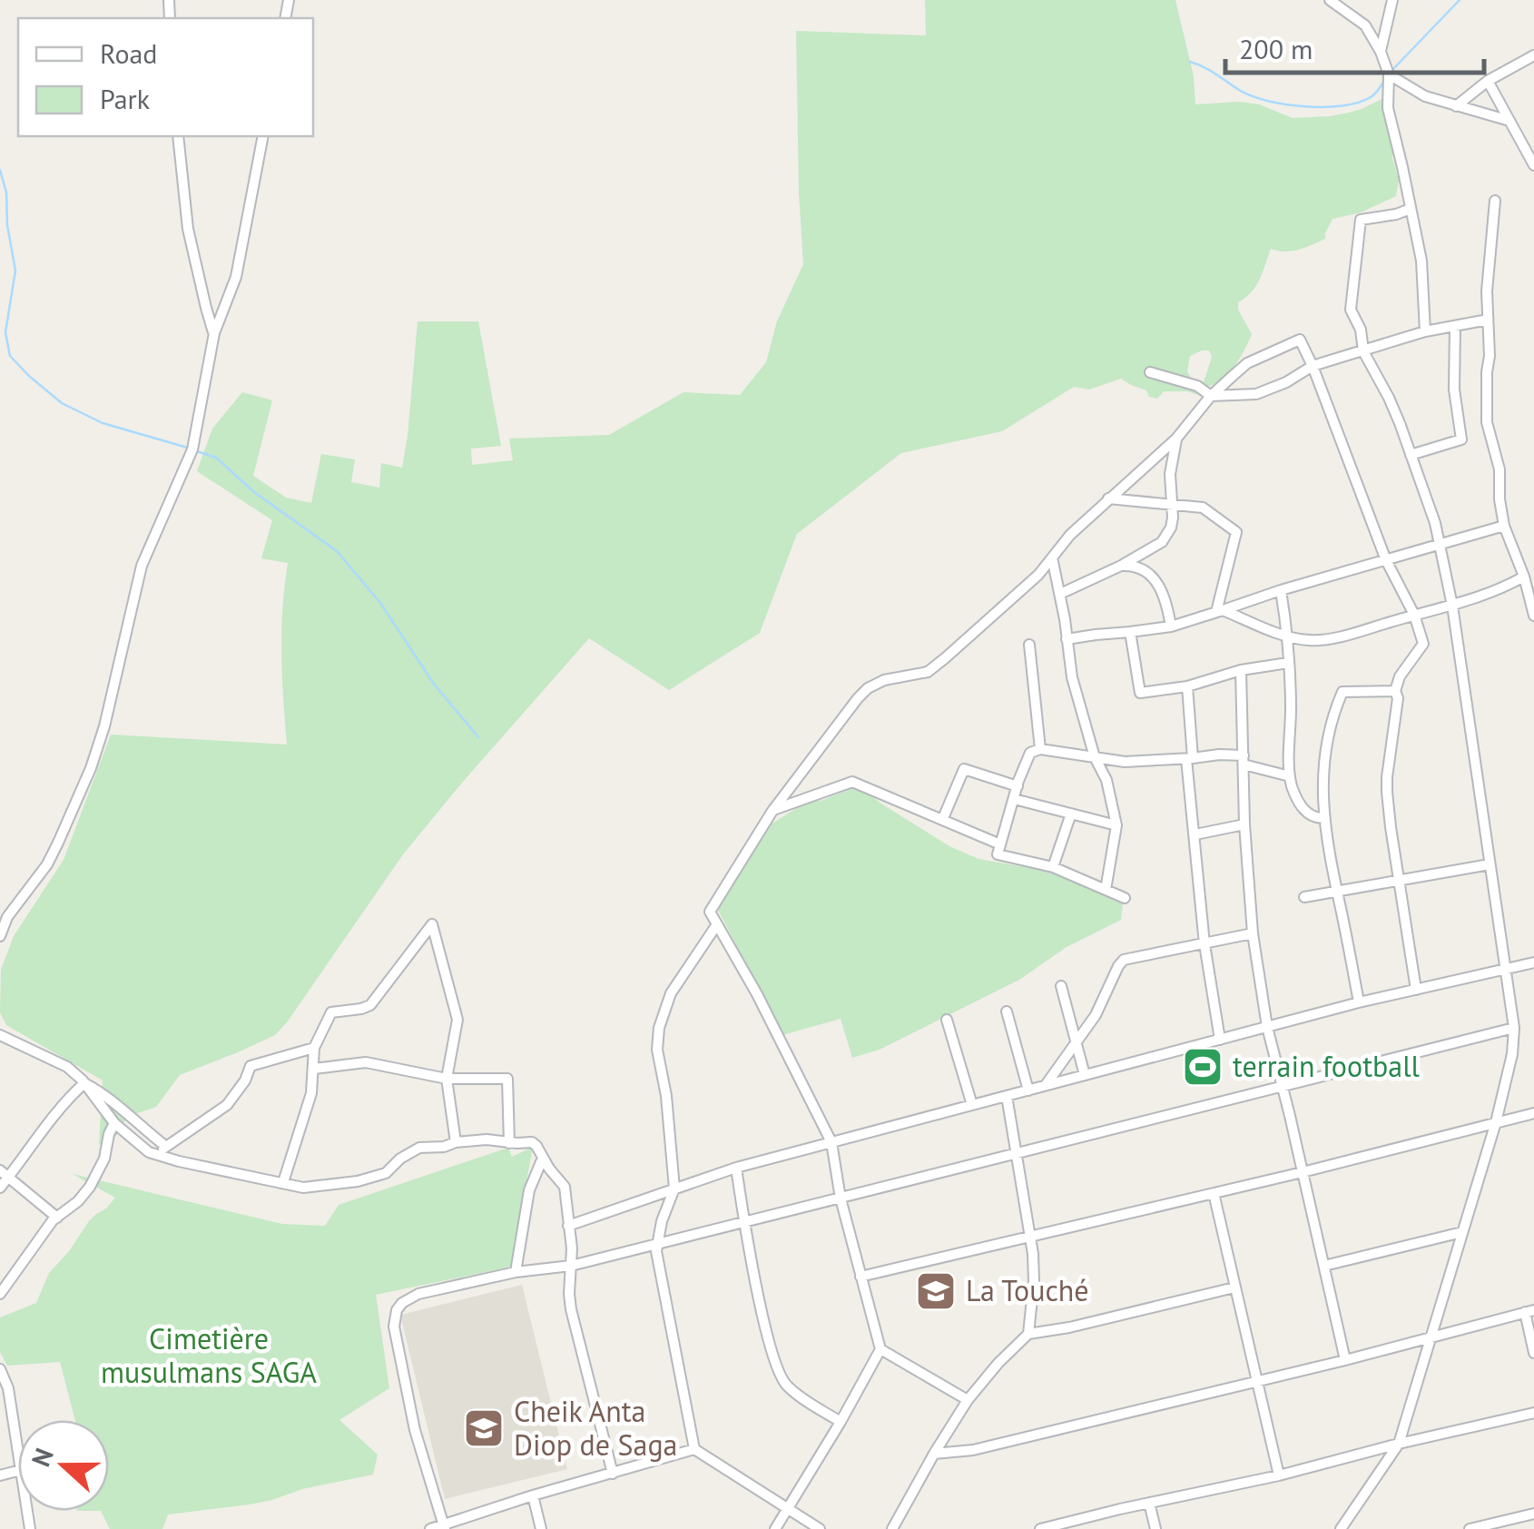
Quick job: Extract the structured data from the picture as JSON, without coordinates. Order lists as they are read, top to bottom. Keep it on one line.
{"parks":["Cimetière musulmans SAGA"],"places":{"sports":["terrain football"],"school or university":["La Touché","Cheik Anta Diop de Saga"]},"legend":["Road","Park"],"scale_bar":"200 m","north":"left"}
